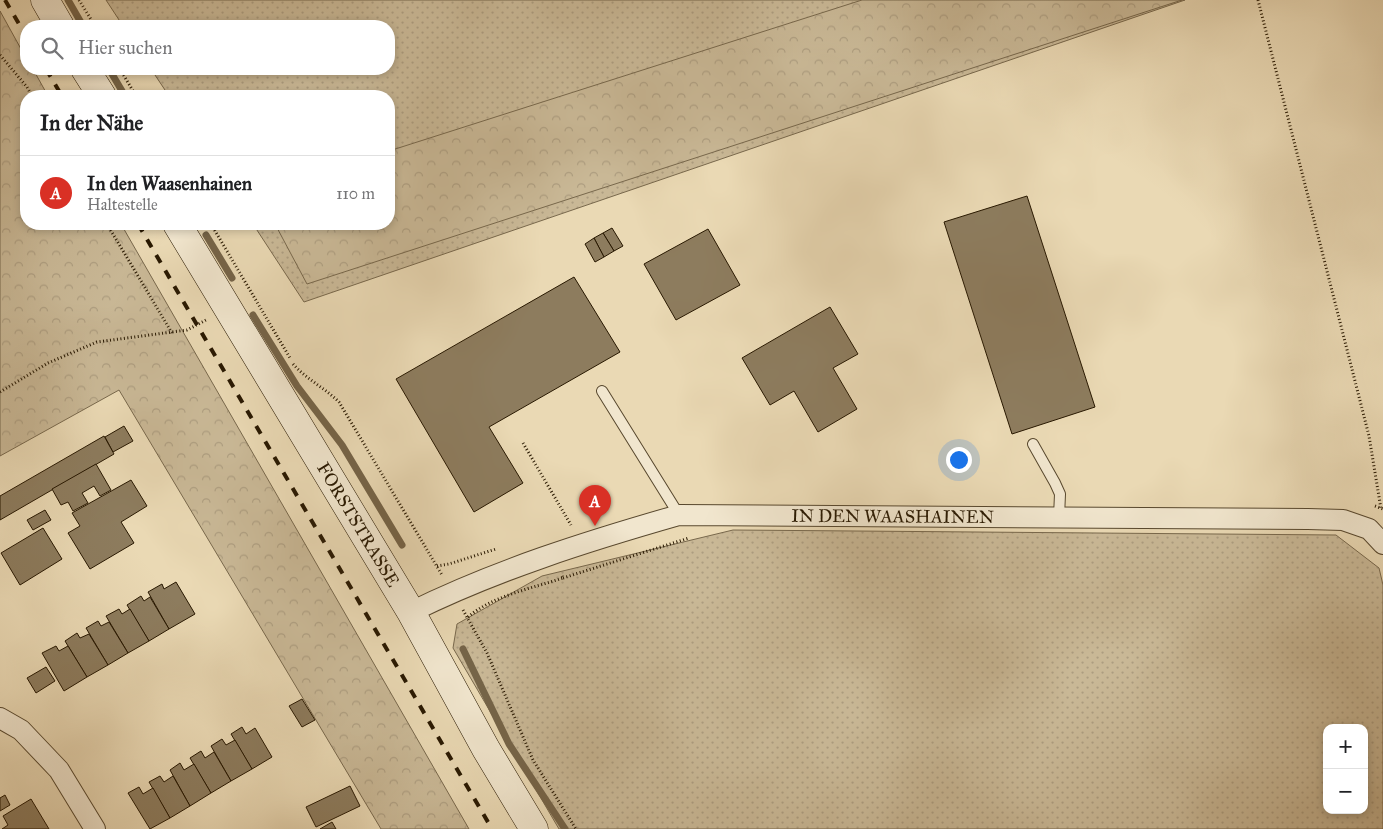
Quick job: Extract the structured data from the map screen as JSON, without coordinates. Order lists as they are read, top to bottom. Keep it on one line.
{"streets":{"main road":["FORSTSTRASSE"],"street":["IN DEN WAASHAINEN"]},"crossings":[["IN DEN WAASHAINEN","FORSTSTRASSE"]],"page":{"search":"Hier suchen","heading":"In der Nähe","list":[{"mark":"A","name":"In den Waasenhainen","note":"Haltestelle","value":"110 m"}],"pins":"A","map_buttons":["+","−"]}}
